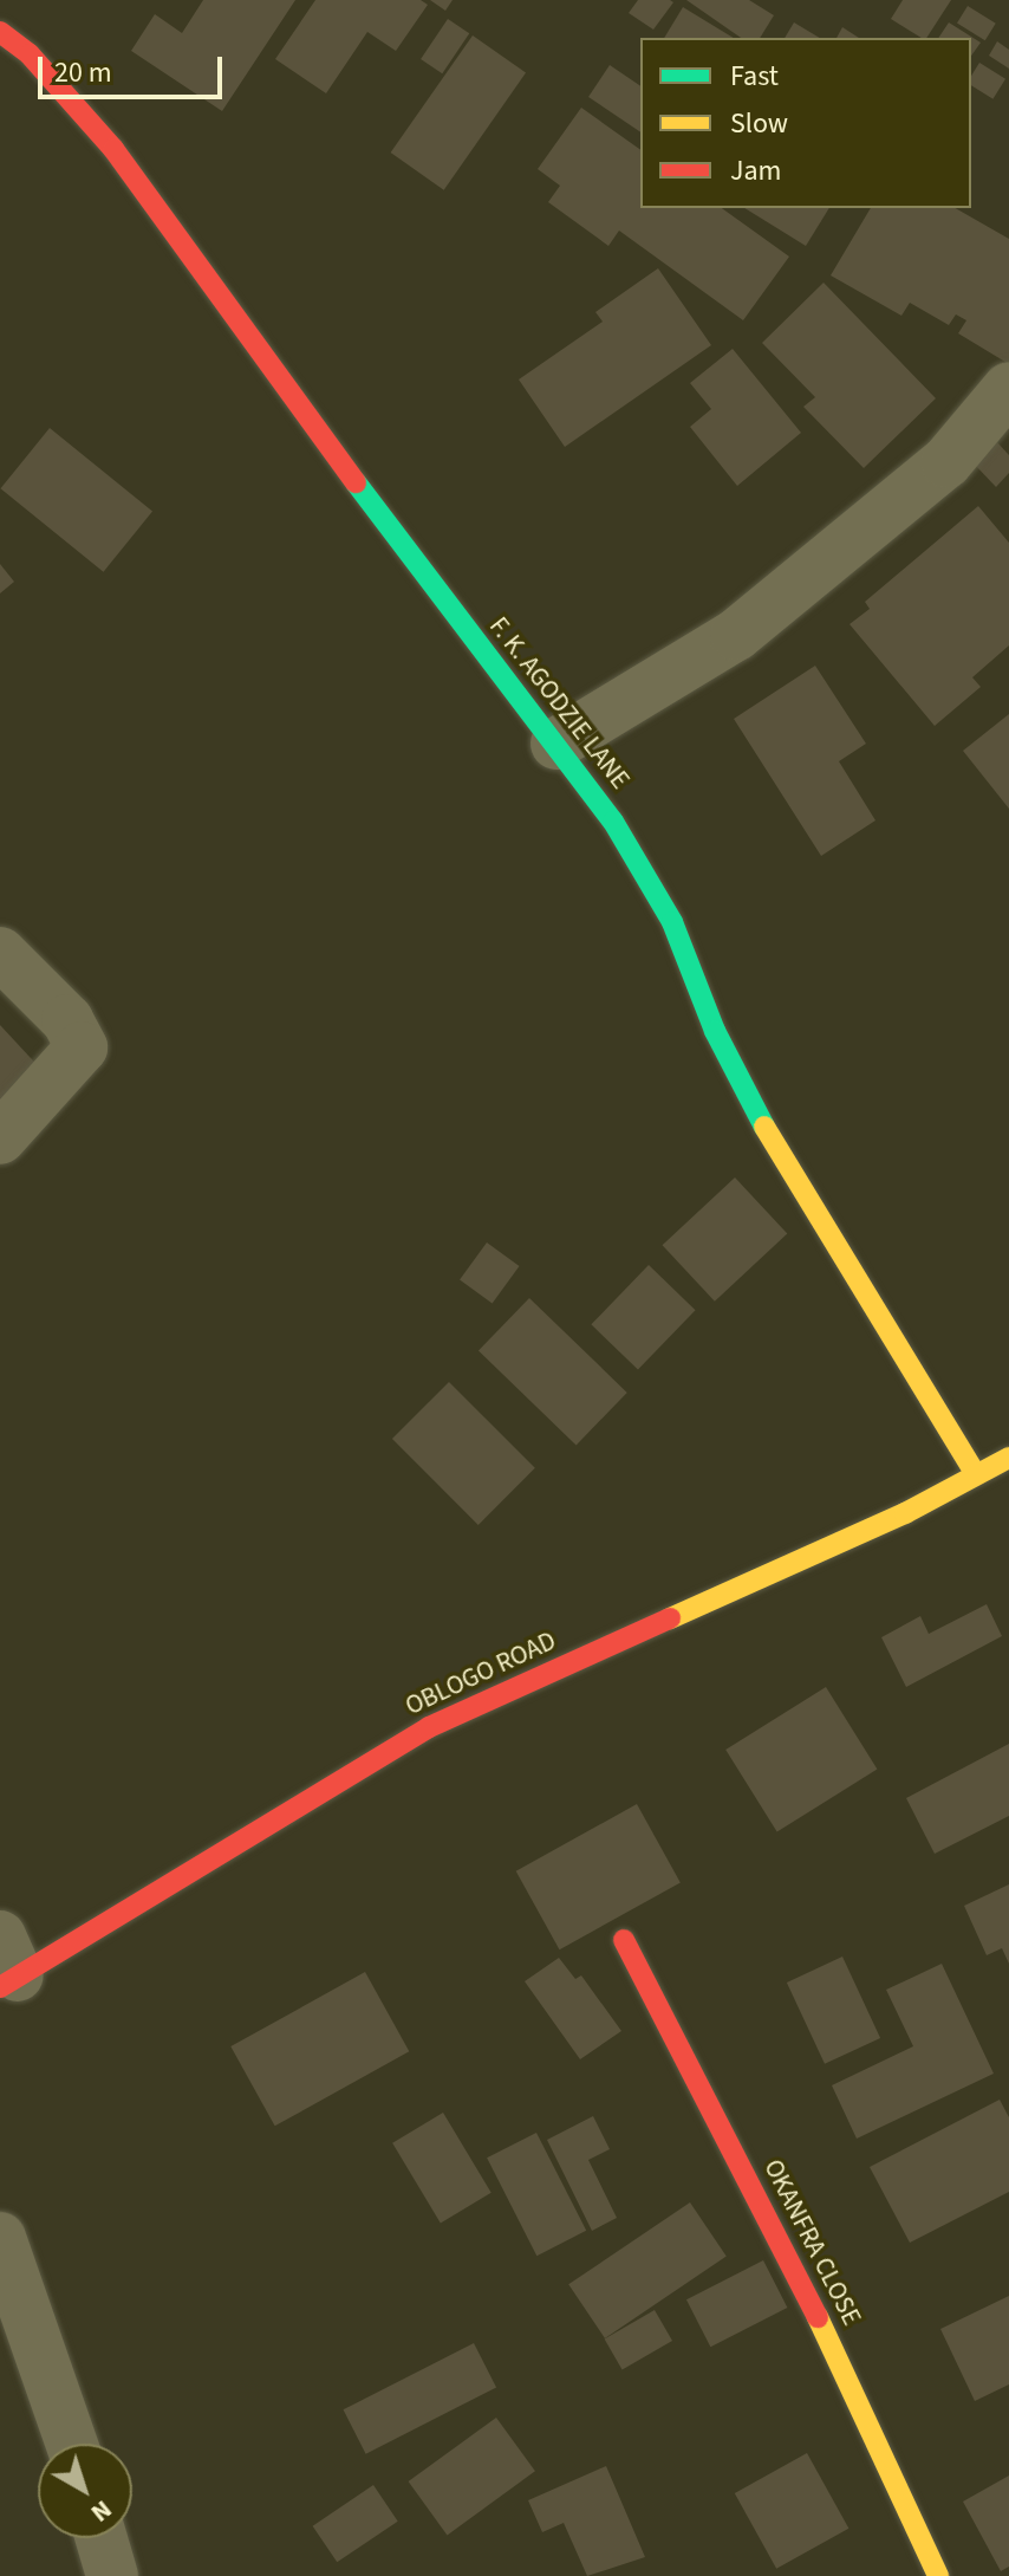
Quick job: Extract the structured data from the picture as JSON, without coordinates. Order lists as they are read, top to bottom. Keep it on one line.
{"streets":{"street":["F. K. AGODZIE LANE","OBLOGO ROAD","OKANFRA CLOSE"]},"crossings":[["F. K. AGODZIE LANE","OBLOGO ROAD"]],"legend":["Fast","Slow","Jam"],"scale_bar":"20 m","north":"bottom right"}
